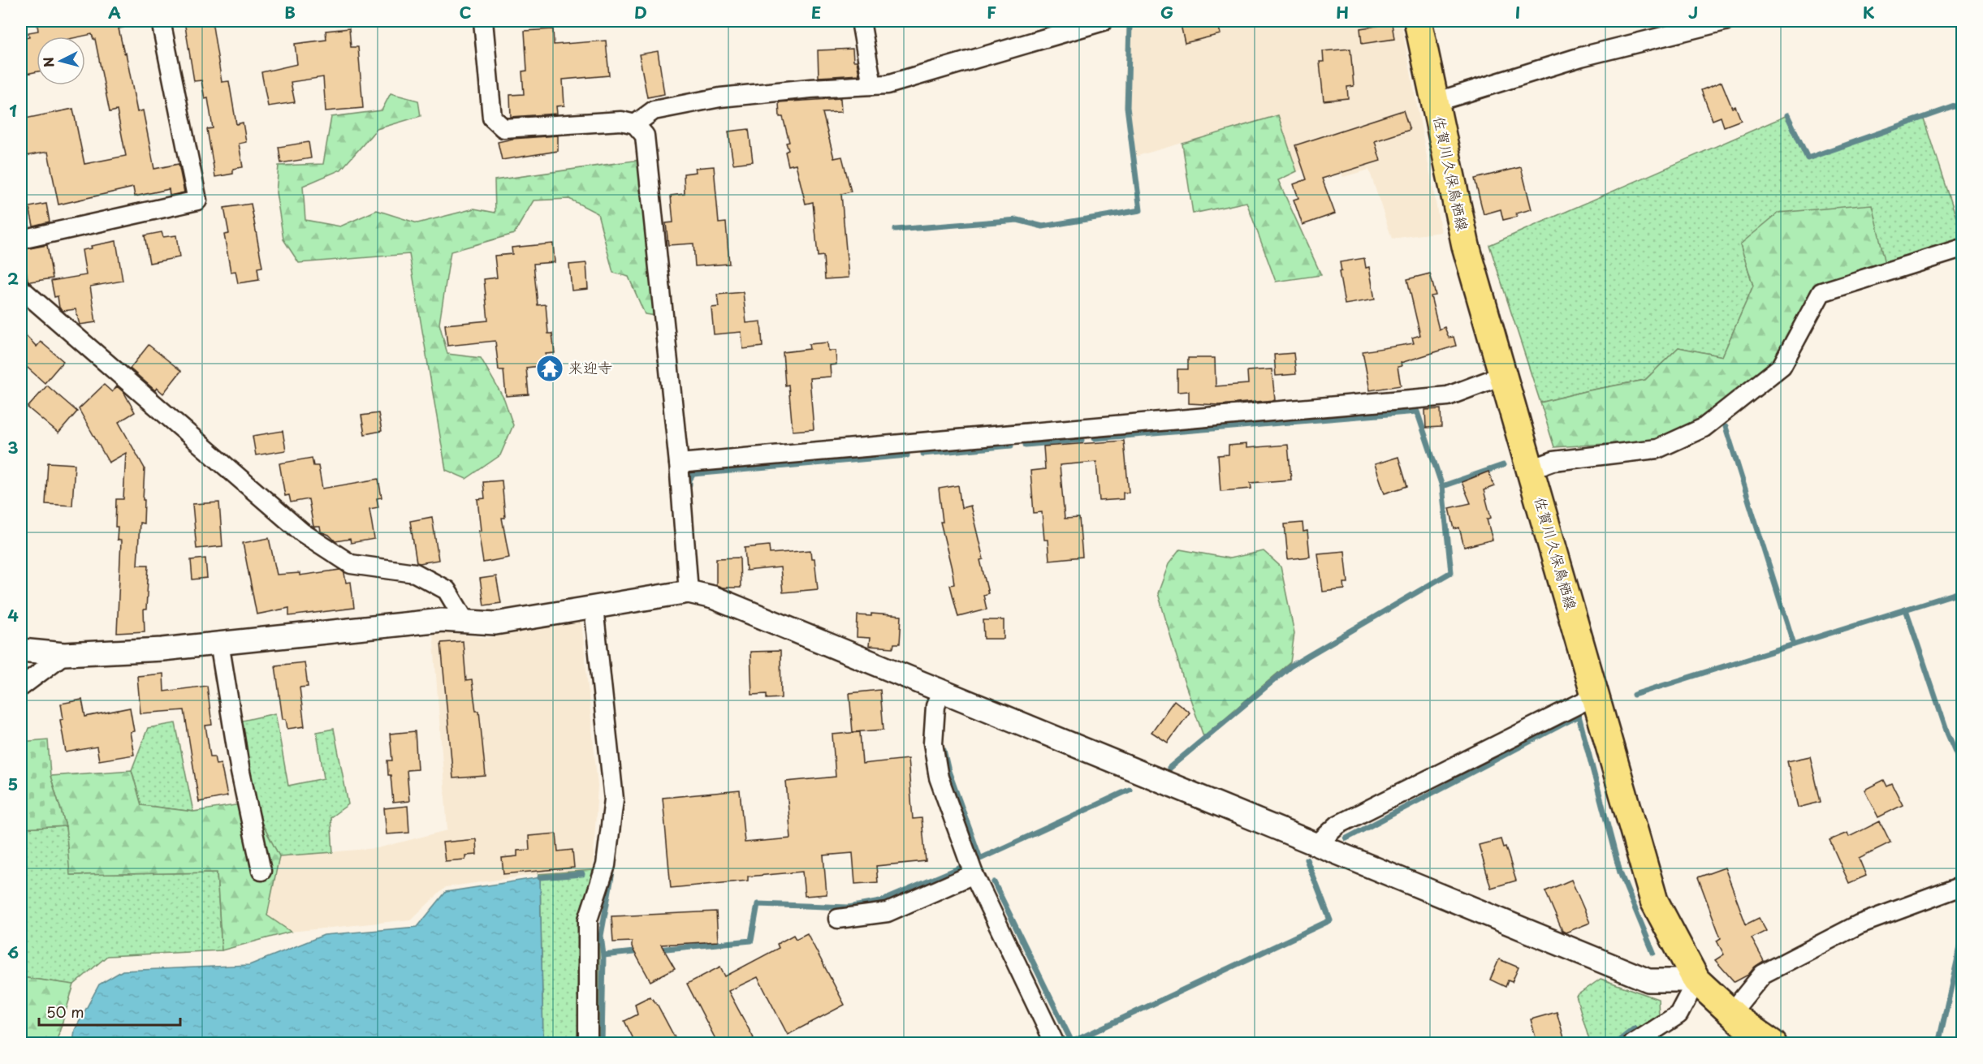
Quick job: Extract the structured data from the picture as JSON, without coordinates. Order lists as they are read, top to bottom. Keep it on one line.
{"streets":{"main road":["佐賀川久保鳥栖線"]},"places":{"temple":["来迎寺"]},"scale_bar":"50 m","north":"left","grid":{"columns":["A","B","C","D","E","F","G","H","I","J","K"],"rows":["1","2","3","4","5","6"]}}
